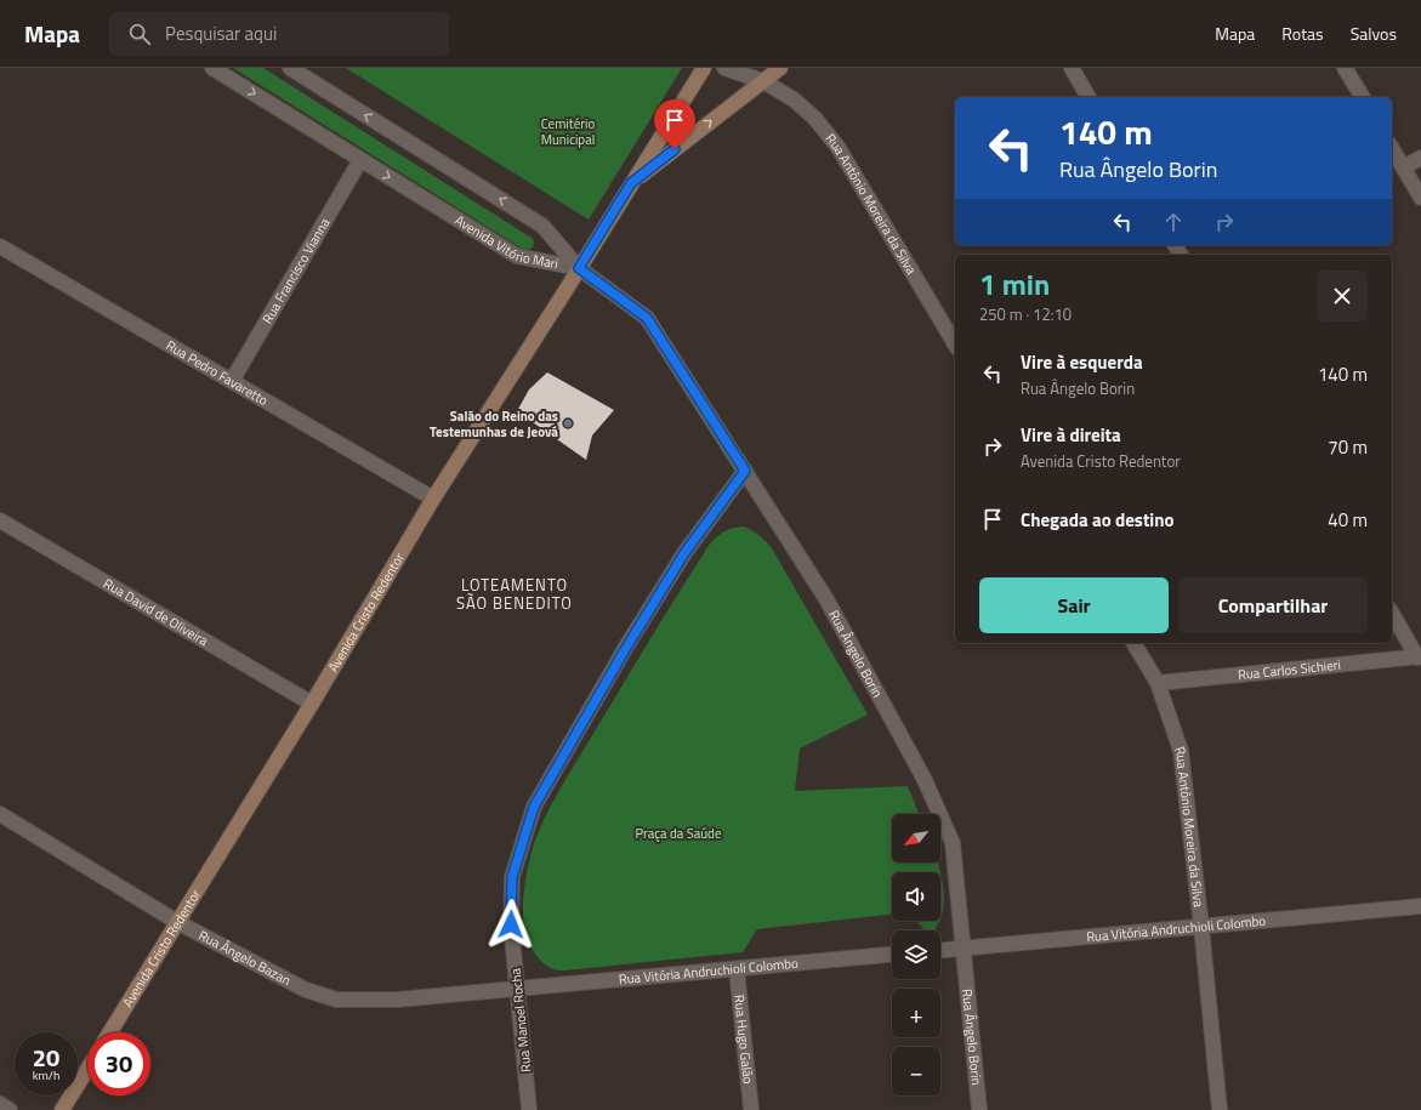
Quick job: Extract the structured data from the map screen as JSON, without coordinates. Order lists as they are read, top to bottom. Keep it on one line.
{"streets":{"street":["Rua Antônio Moreira da Silva","Avenida Vitório Mari","Rua Francisco Vianna","Rua Pedro Favaretto","Rua David de Oliveira","Avenida Cristo Redentor","Rua Ângelo Borin","Rua Carlos Sichieri","Rua Vitória Andruchioli Colombo","Rua Ângelo Bazan","Rua Manoel Rocha","Rua Hugo Galão"]},"crossings":[["Rua Antônio Moreira da Silva","Avenida Cristo Redentor"],["Rua Antônio Moreira da Silva","Rua Carlos Sichieri"],["Rua Antônio Moreira da Silva","Rua Vitória Andruchioli Colombo"],["Avenida Vitório Mari","Rua Francisco Vianna"],["Avenida Vitório Mari","Avenida Cristo Redentor"],["Avenida Vitório Mari","Rua Ângelo Borin"],["Rua Francisco Vianna","Rua Pedro Favaretto"],["Rua Pedro Favaretto","Avenida Cristo Redentor"],["Rua David de Oliveira","Avenida Cristo Redentor"],["Avenida Cristo Redentor","Rua Ângelo Borin"],["Avenida Cristo Redentor","Rua Ângelo Bazan"],["Rua Ângelo Borin","Rua Vitória Andruchioli Colombo"],["Rua Ângelo Borin","Rua Manoel Rocha"],["Rua Vitória Andruchioli Colombo","Rua Ângelo Bazan"],["Rua Vitória Andruchioli Colombo","Rua Manoel Rocha"],["Rua Vitória Andruchioli Colombo","Rua Hugo Galão"],["Rua Ângelo Bazan","Rua Manoel Rocha"]],"districts":["LOTEAMENTO SÃO BENEDITO"],"parks":["Cemitério Municipal","Praça da Saúde"],"places":["Salão do Reino das Testemunhas de Jeová"],"north":"bottom left","page":{"header":"Mapa","search":"Pesquisar aqui","nav":["Mapa","Rotas","Salvos"],"turn":["140 m","Rua Ângelo Borin"],"heading":["1 min","250 m · 12:10"],"list":[{"name":"Vire à esquerda","note":"Rua Ângelo Borin","value":"140 m"},{"name":"Vire à direita","note":"Avenida Cristo Redentor","value":"70 m"},{"name":"Chegada ao destino","value":"40 m"}],"buttons":["Sair","Compartilhar"],"map_buttons":["+","−"],"speed":"20 km/h","limit":"30"}}
